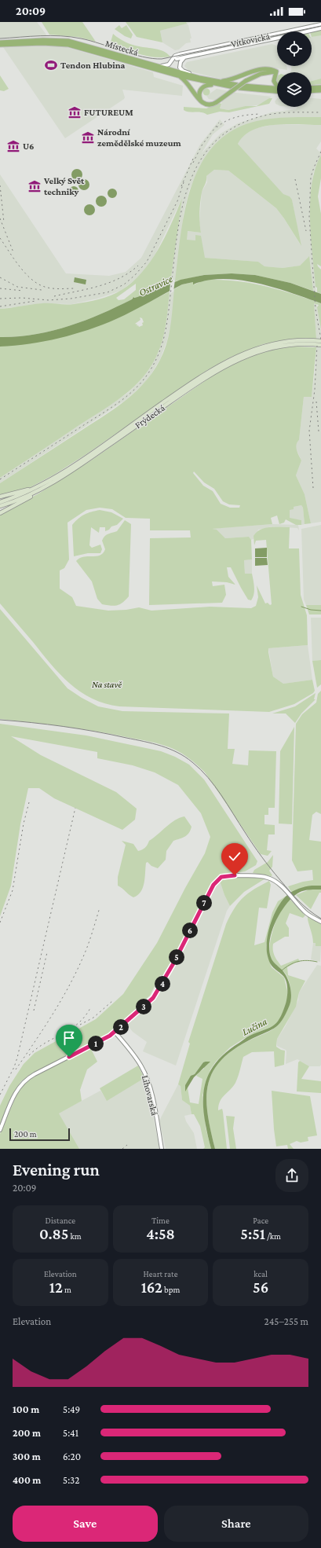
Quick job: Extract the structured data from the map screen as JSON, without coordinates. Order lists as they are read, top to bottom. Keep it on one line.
{"streets":{"highway":["Místecká"],"main road":["Frýdecká"],"street":["Vítkovická","Lihovarská"]},"crossings":[["Vítkovická","Místecká"]],"water":["Ostravice","Lučina"],"parks":["Na stavě"],"places":{"sports":["Tendon Hlubina"],"museum":["FUTUREUM","Národní zemědělské muzeum","U6","Velký Svět techniky"]},"scale_bar":"200 m","page":{"status":"20:09","pins":["7","6","5","4","3","2","1"],"scale":"200 m","heading":["Evening run","20:09"],"stats":[["Distance","0.85 km"],["Time","4:58"],["Pace","5:51 /km"],["Elevation","12 m"],["Heart rate","162 bpm"],["kcal","56"]],"chart":["Elevation","245–255 m"],"list":[{"name":"100 m","note":"5:49"},{"name":"200 m","note":"5:41"},{"name":"300 m","note":"6:20"},{"name":"400 m","note":"5:32"}],"buttons":["Save","Share"]}}
